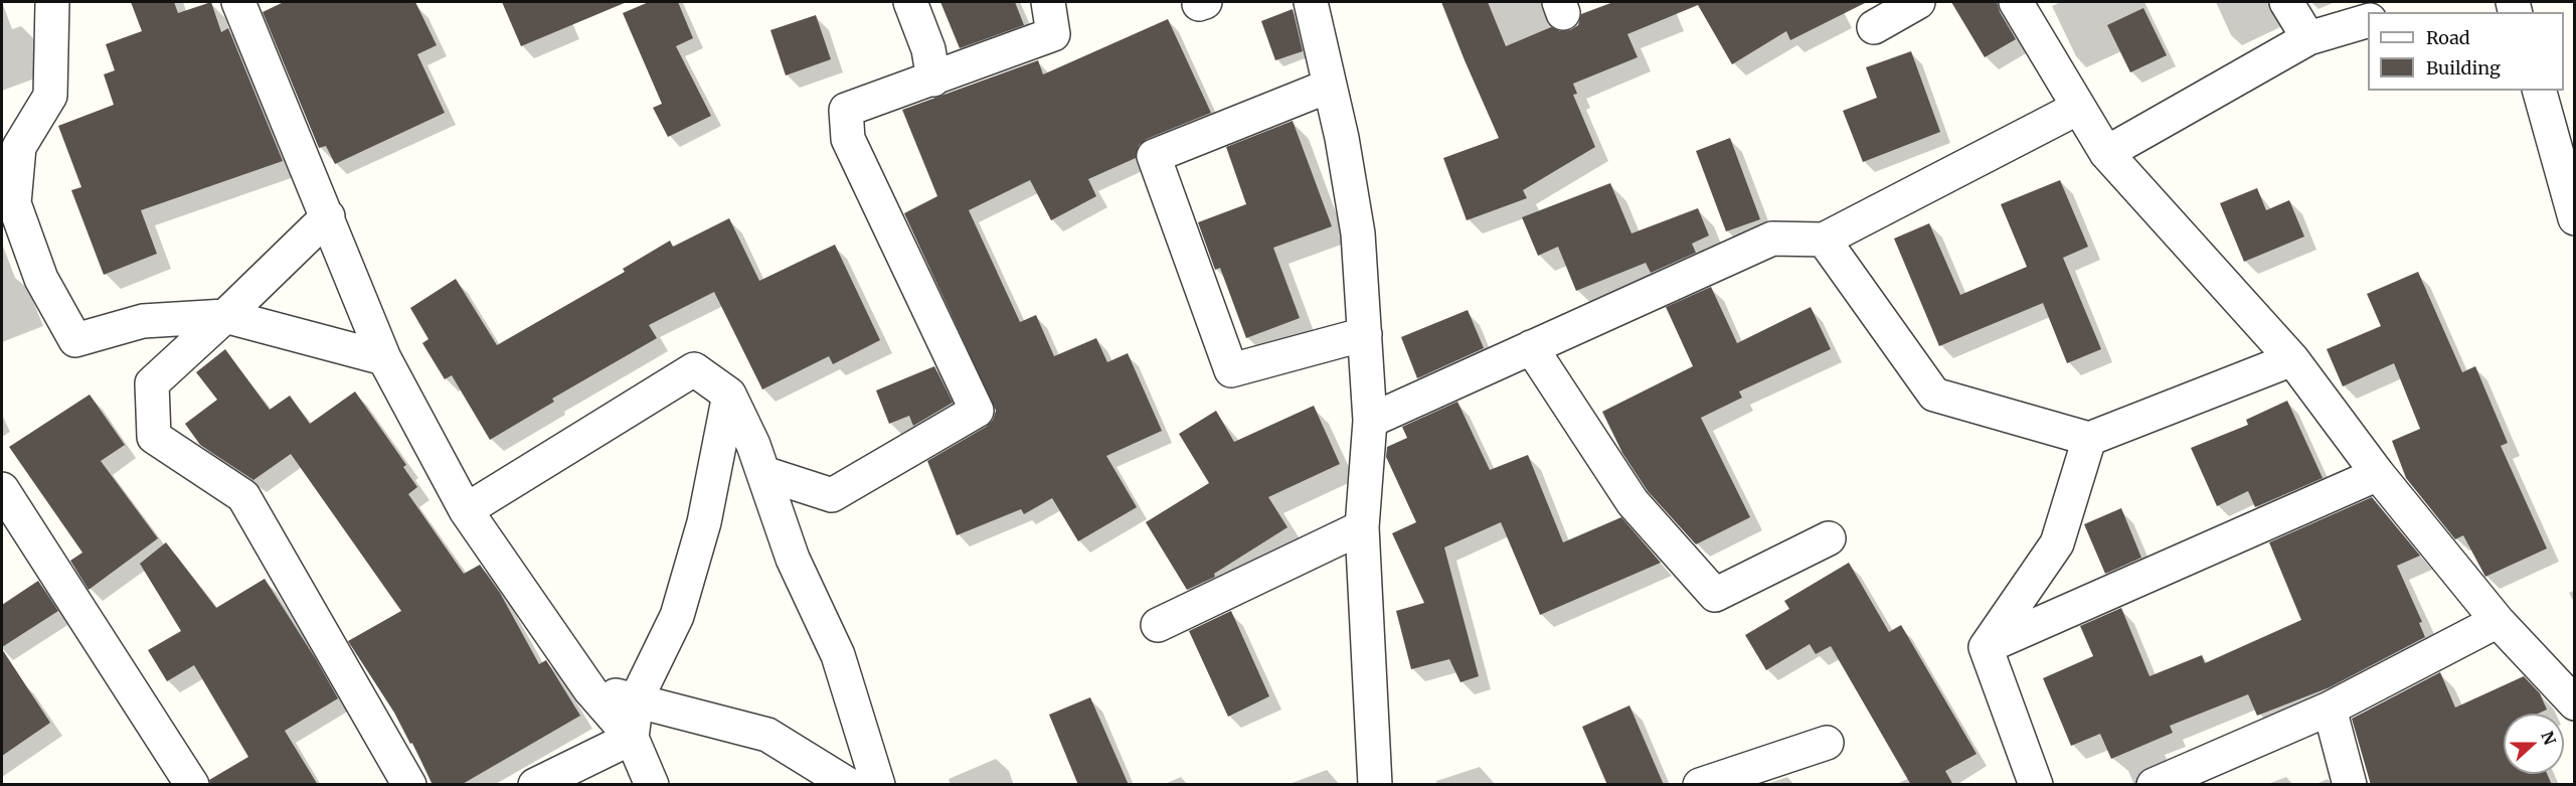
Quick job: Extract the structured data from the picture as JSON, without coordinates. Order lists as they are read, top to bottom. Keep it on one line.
{"legend":["Road","Building"],"north":"right"}
